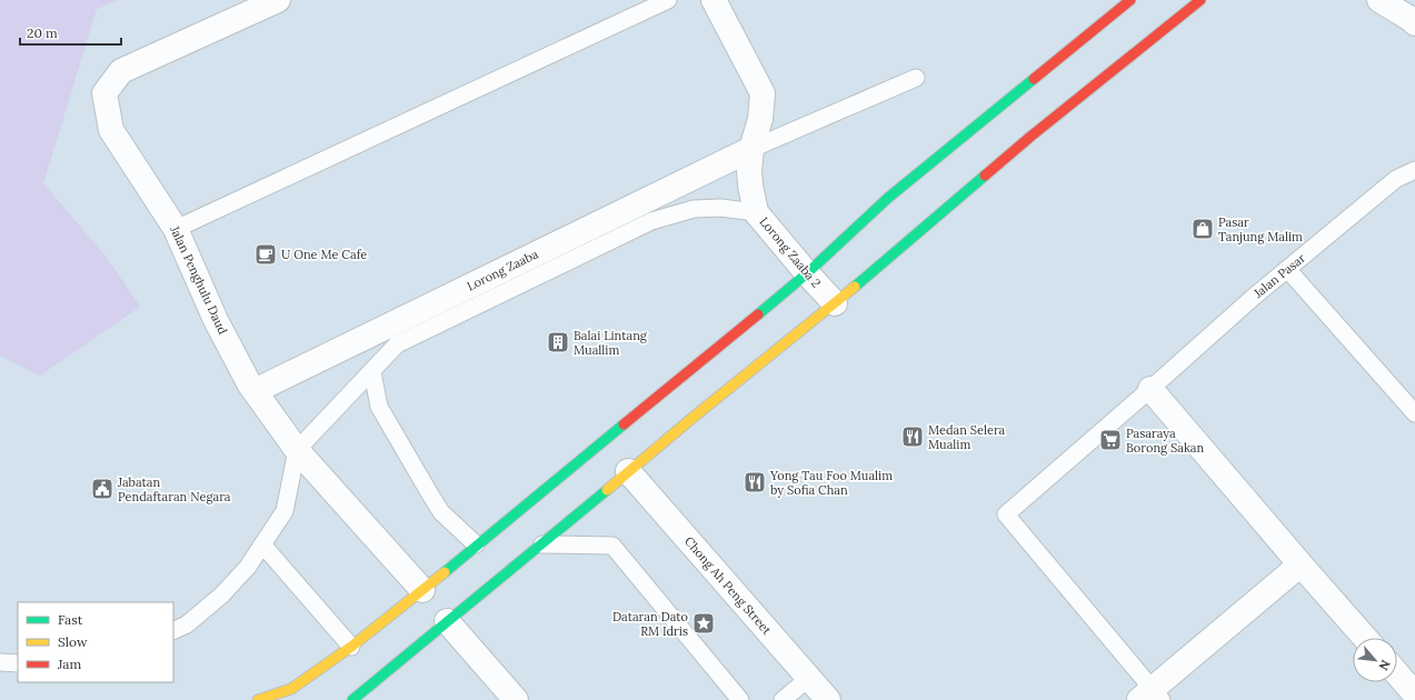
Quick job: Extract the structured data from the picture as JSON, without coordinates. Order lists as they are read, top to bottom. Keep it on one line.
{"streets":{"street":["Lorong Zaaba 2","Lorong Zaaba","Jalan Penghulu Daud","Chong Ah Peng Street"],"lane":["Jalan Pasar"]},"crossings":[["Lorong Zaaba 2","Lorong Zaaba"],["Lorong Zaaba","Jalan Penghulu Daud"]],"places":{"shop":["Pasar Tanjung Malim"],"cafe":["U One Me Cafe"],"building":["Balai Lintang Muallim"],"restaurant":["Medan Selera Mualim","Yong Tau Foo Mualim by Sofia Chan"],"supermarket":["Pasaraya Borong Sakan"],"public building":["Jabatan Pendaftaran Negara"],"place":["Dataran Dato RM Idris"]},"legend":["Fast","Slow","Jam"],"scale_bar":"20 m","north":"bottom right"}
